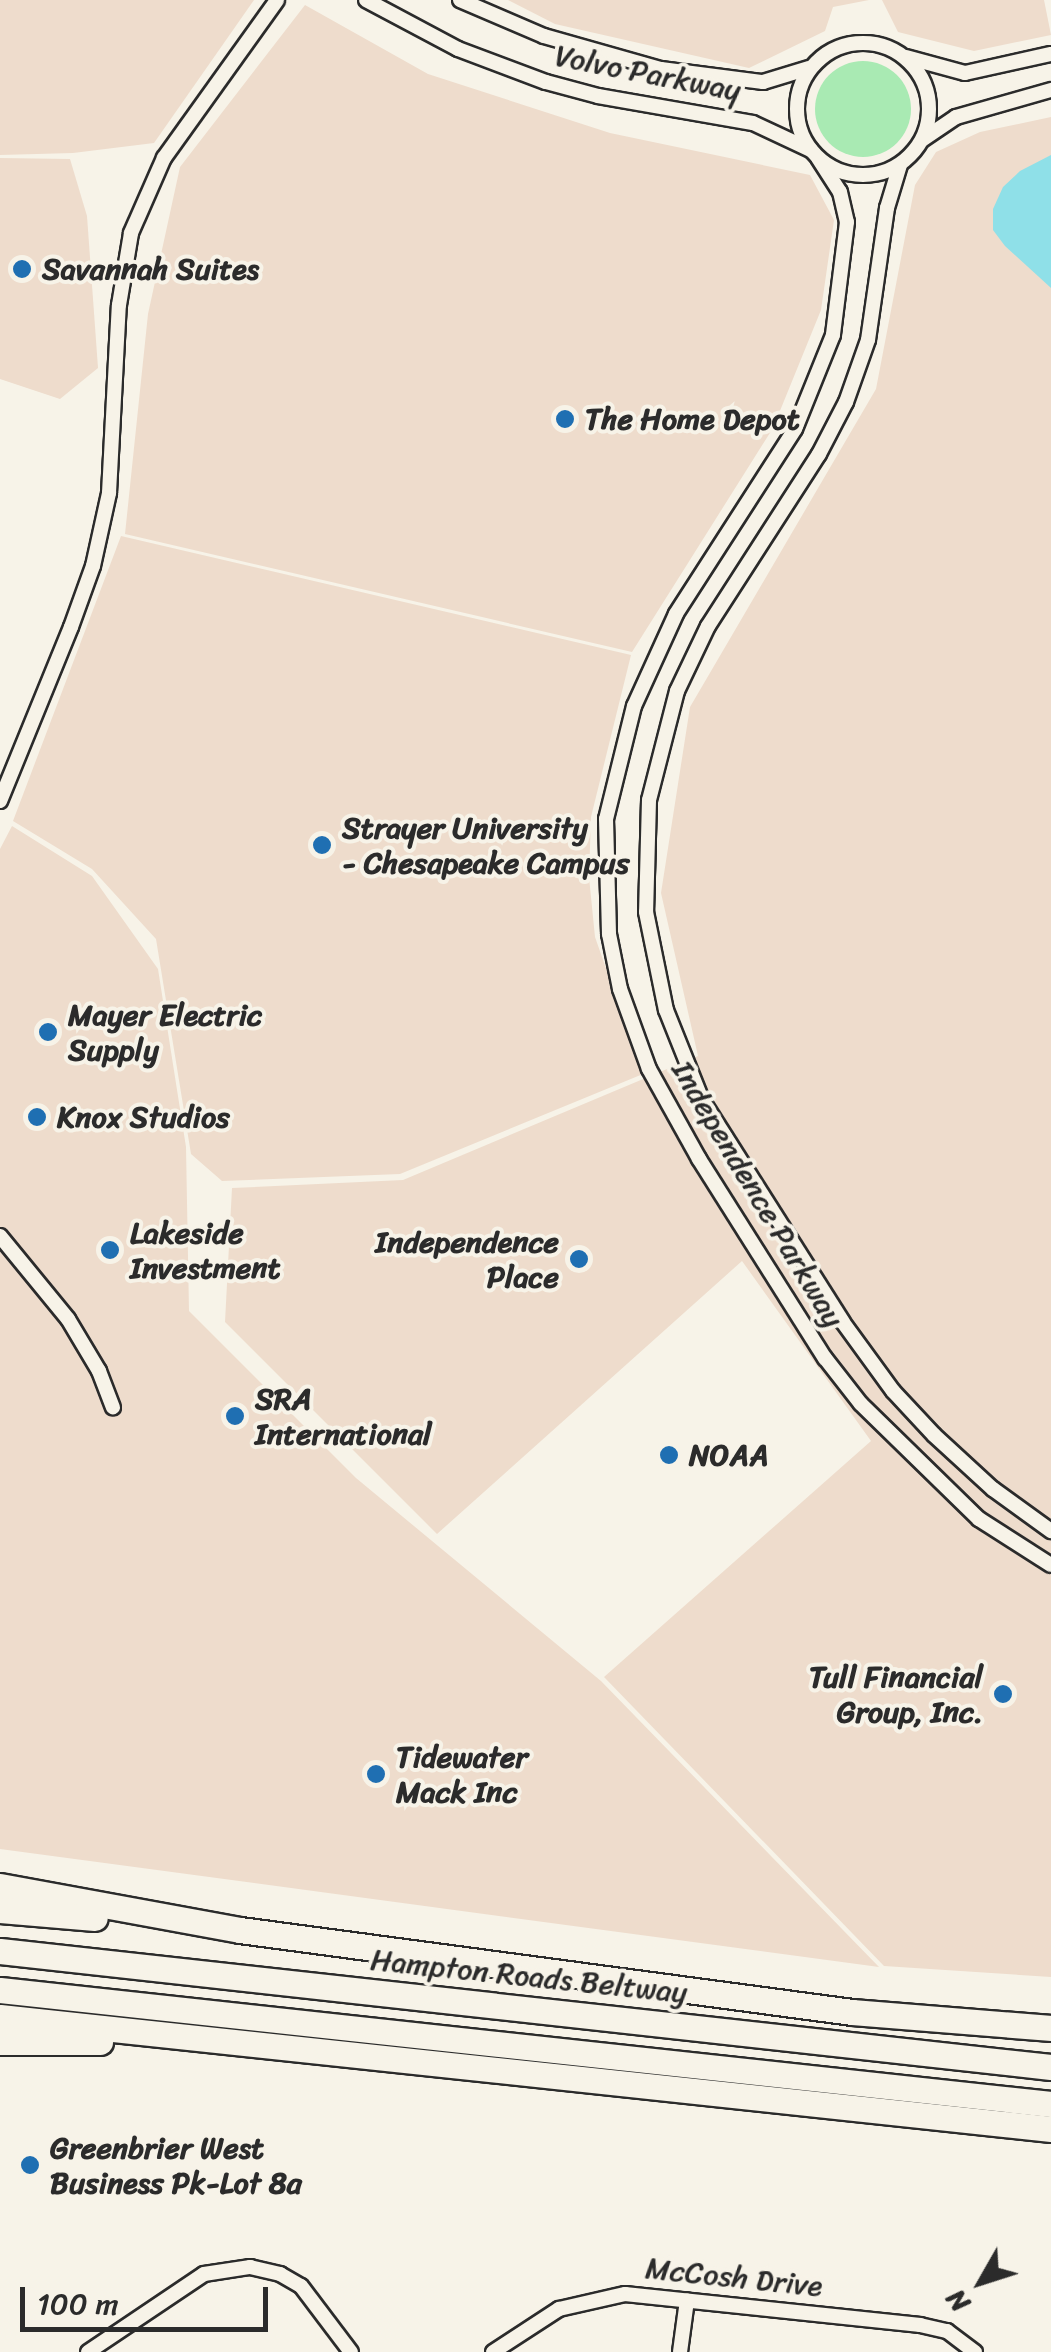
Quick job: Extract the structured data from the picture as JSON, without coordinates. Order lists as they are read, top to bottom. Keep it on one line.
{"streets":{"highway":["Hampton Roads Beltway"],"street":["Volvo Parkway","Independence Parkway","McCosh Drive"]},"crossings":[["Volvo Parkway","Independence Parkway"]],"places":["Savannah Suites","The Home Depot","Strayer University - Chesapeake Campus","Mayer Electric Supply","Knox Studios","Lakeside Investment","Independence Place","SRA International","NOAA","Tull Financial Group, Inc.","Tidewater Mack Inc","Greenbrier West Business Pk-Lot 8a"],"scale_bar":"100 m","north":"bottom left"}
